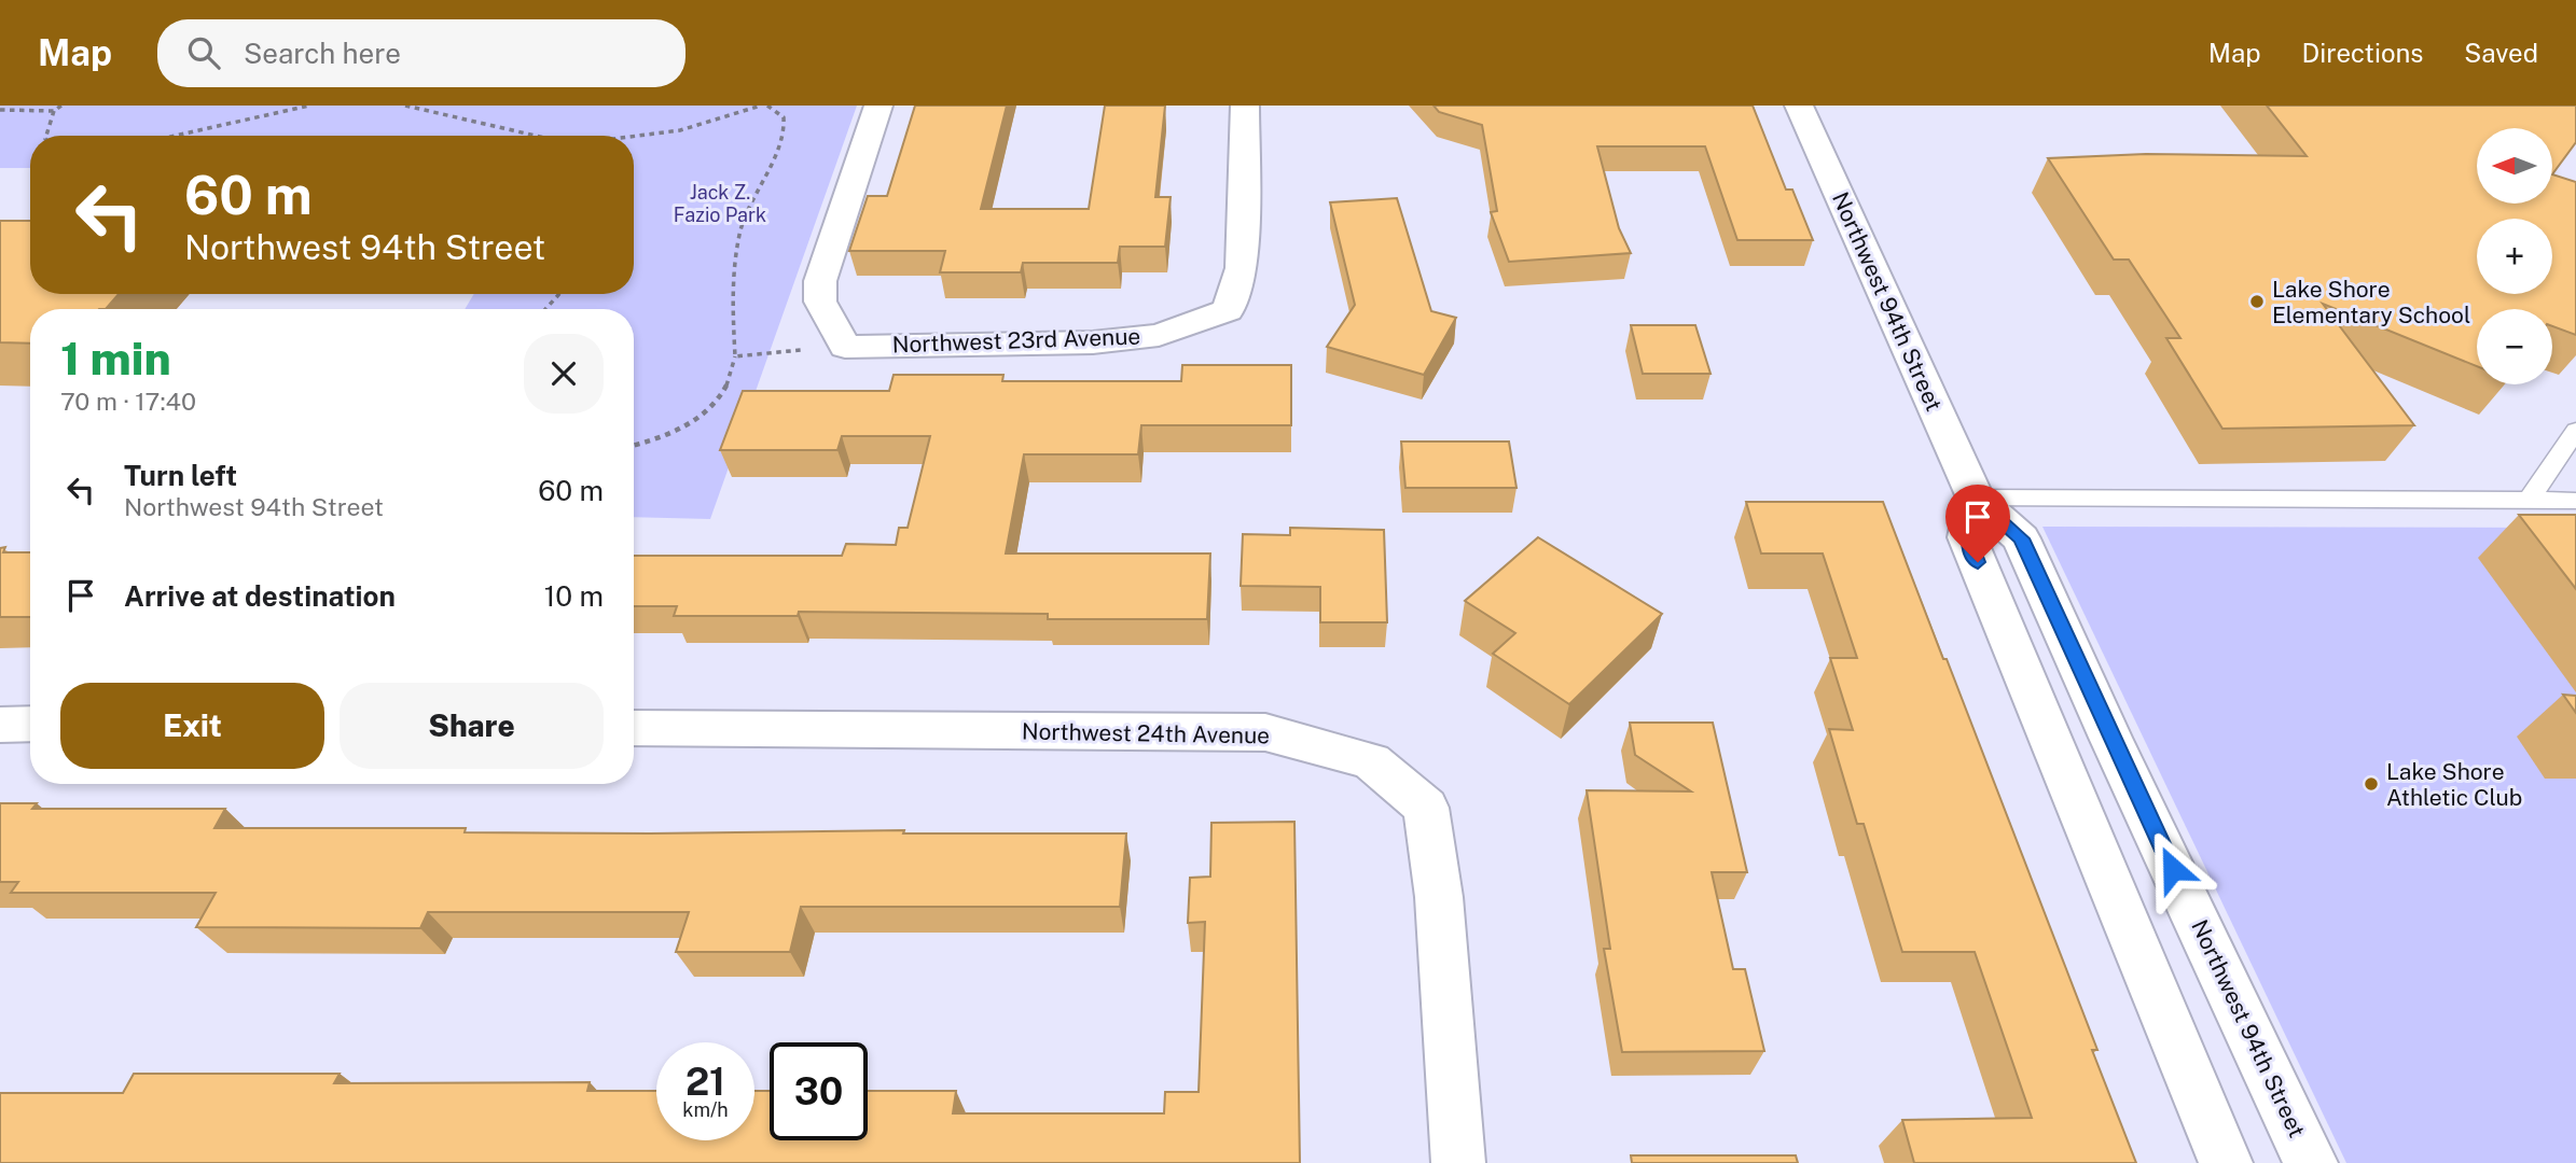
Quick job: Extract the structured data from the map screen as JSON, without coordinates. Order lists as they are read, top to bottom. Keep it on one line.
{"streets":{"street":["Northwest 94th Street","Northwest 23rd Avenue","Northwest 24th Avenue"]},"parks":["Jack Z. Fazio Park"],"places":["Lake Shore Elementary School","Lake Shore Athletic Club"],"north":"left","page":{"header":"Map","search":"Search here","nav":["Map","Directions","Saved"],"map_buttons":["+","−"],"turn":["60 m","Northwest 94th Street"],"heading":["1 min","70 m · 17:40"],"list":[{"name":"Turn left","note":"Northwest 94th Street","value":"60 m"},{"name":"Arrive at destination","value":"10 m"}],"buttons":["Exit","Share"],"speed":"21 km/h","limit":"30"}}
